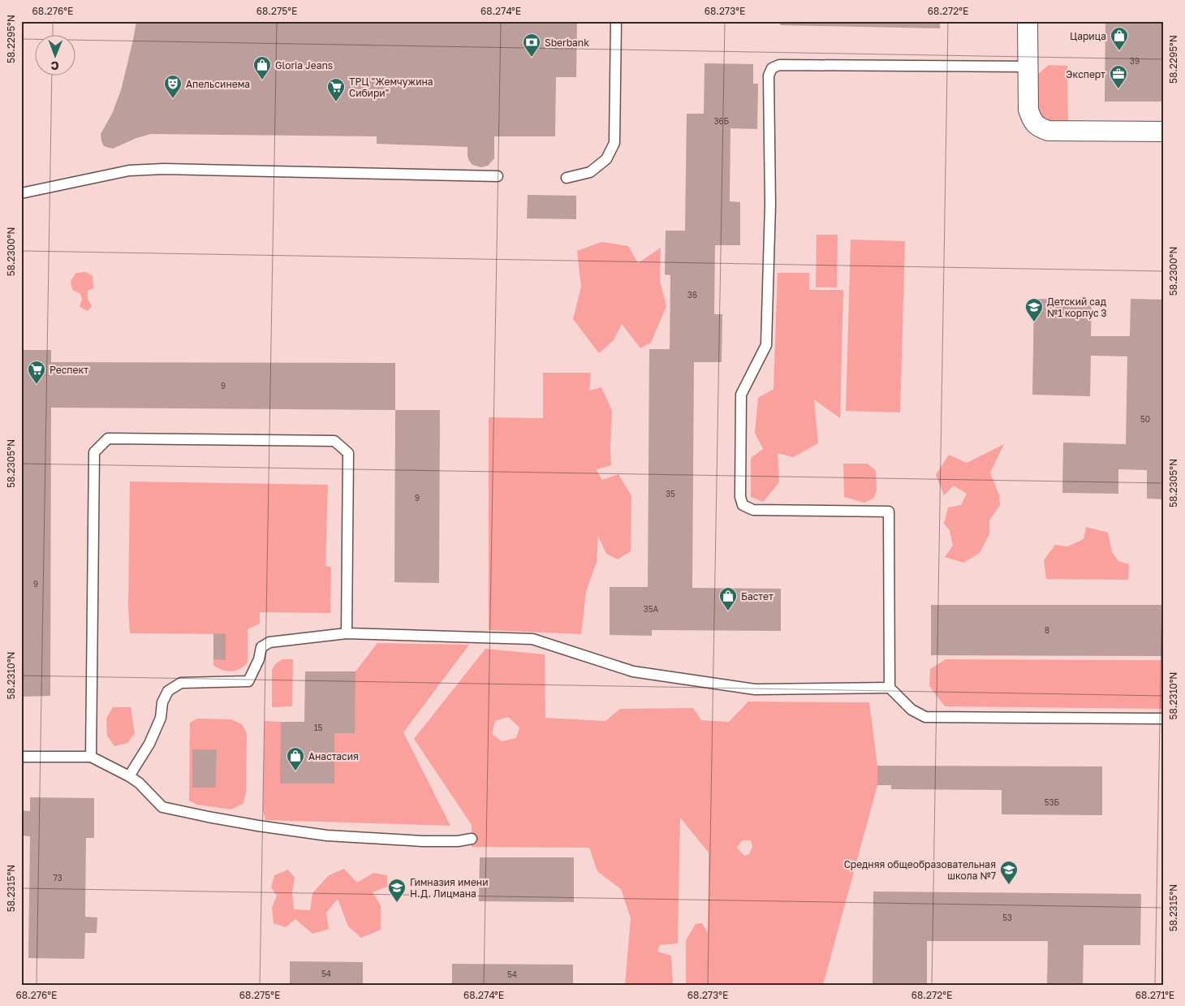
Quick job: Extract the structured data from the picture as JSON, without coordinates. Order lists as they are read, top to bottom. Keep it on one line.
{"places":{"shop":["Царица","Gloria Jeans","Бастет","Анастасия"],"bank":["Sberbank"],"office":["Эксперт"],"theatre":["Апельсинема"],"supermarket":["ТРЦ \"Жемчужина Сибири\"","Респект"],"school or university":["Детский сад №1 корпус 3","Средняя общеобразовательная школа №7","Гимназия имени Н.Д. Лицмана"]},"house_numbers":["39","36Б","36","9","50","35","9","9","35А","8","15","53Б","73","53","54","54"],"north":"bottom","coordinates":["68.276°E","68.275°E","68.274°E","68.273°E","68.272°E","58.2295°N","58.2300°N","58.2305°N","58.2310°N","58.2315°N","68.271°E"]}
